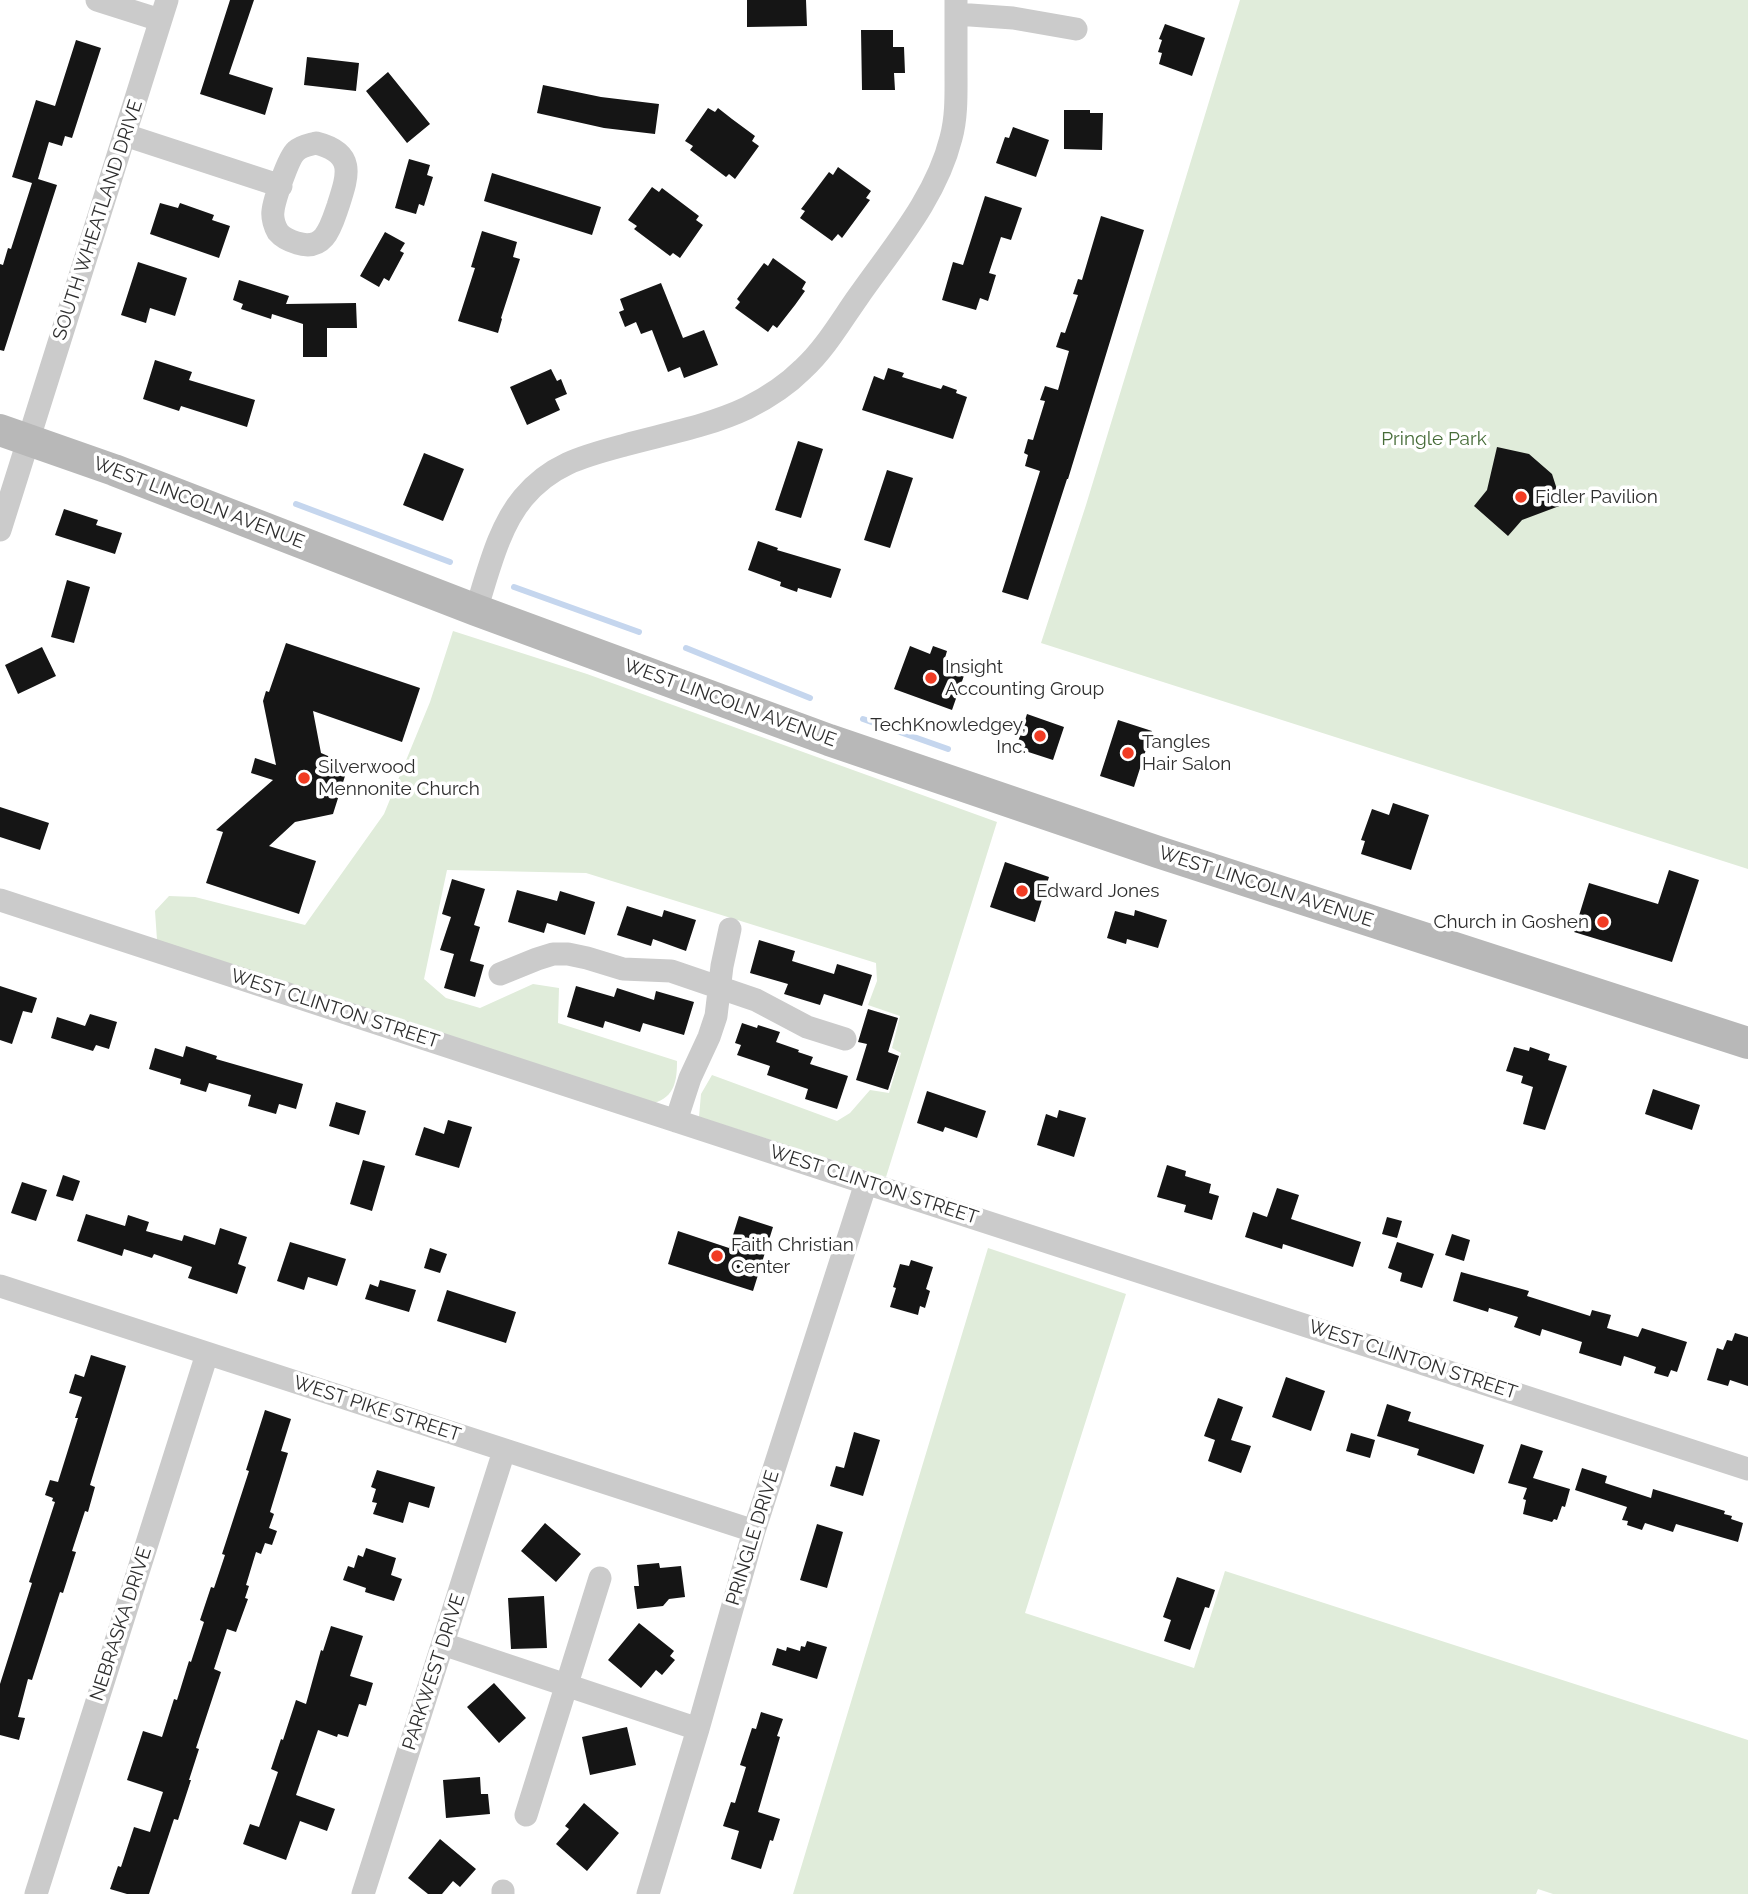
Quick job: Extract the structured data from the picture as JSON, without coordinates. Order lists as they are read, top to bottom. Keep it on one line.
{"streets":{"street":["SOUTH WHEATLAND DRIVE","WEST LINCOLN AVENUE","WEST CLINTON STREET","WEST PIKE STREET","PRINGLE DRIVE","NEBRASKA DRIVE","PARKWEST DRIVE"]},"crossings":[["SOUTH WHEATLAND DRIVE","WEST LINCOLN AVENUE"],["WEST CLINTON STREET","PRINGLE DRIVE"],["WEST PIKE STREET","PRINGLE DRIVE"],["WEST PIKE STREET","NEBRASKA DRIVE"],["WEST PIKE STREET","PARKWEST DRIVE"]],"parks":["Pringle Park"],"places":["Fidler Pavilion","Insight Accounting Group","TechKnowledgey, Inc.","Tangles Hair Salon","Silverwood Mennonite Church","Edward Jones","Church in Goshen","Faith Christian Center"]}
